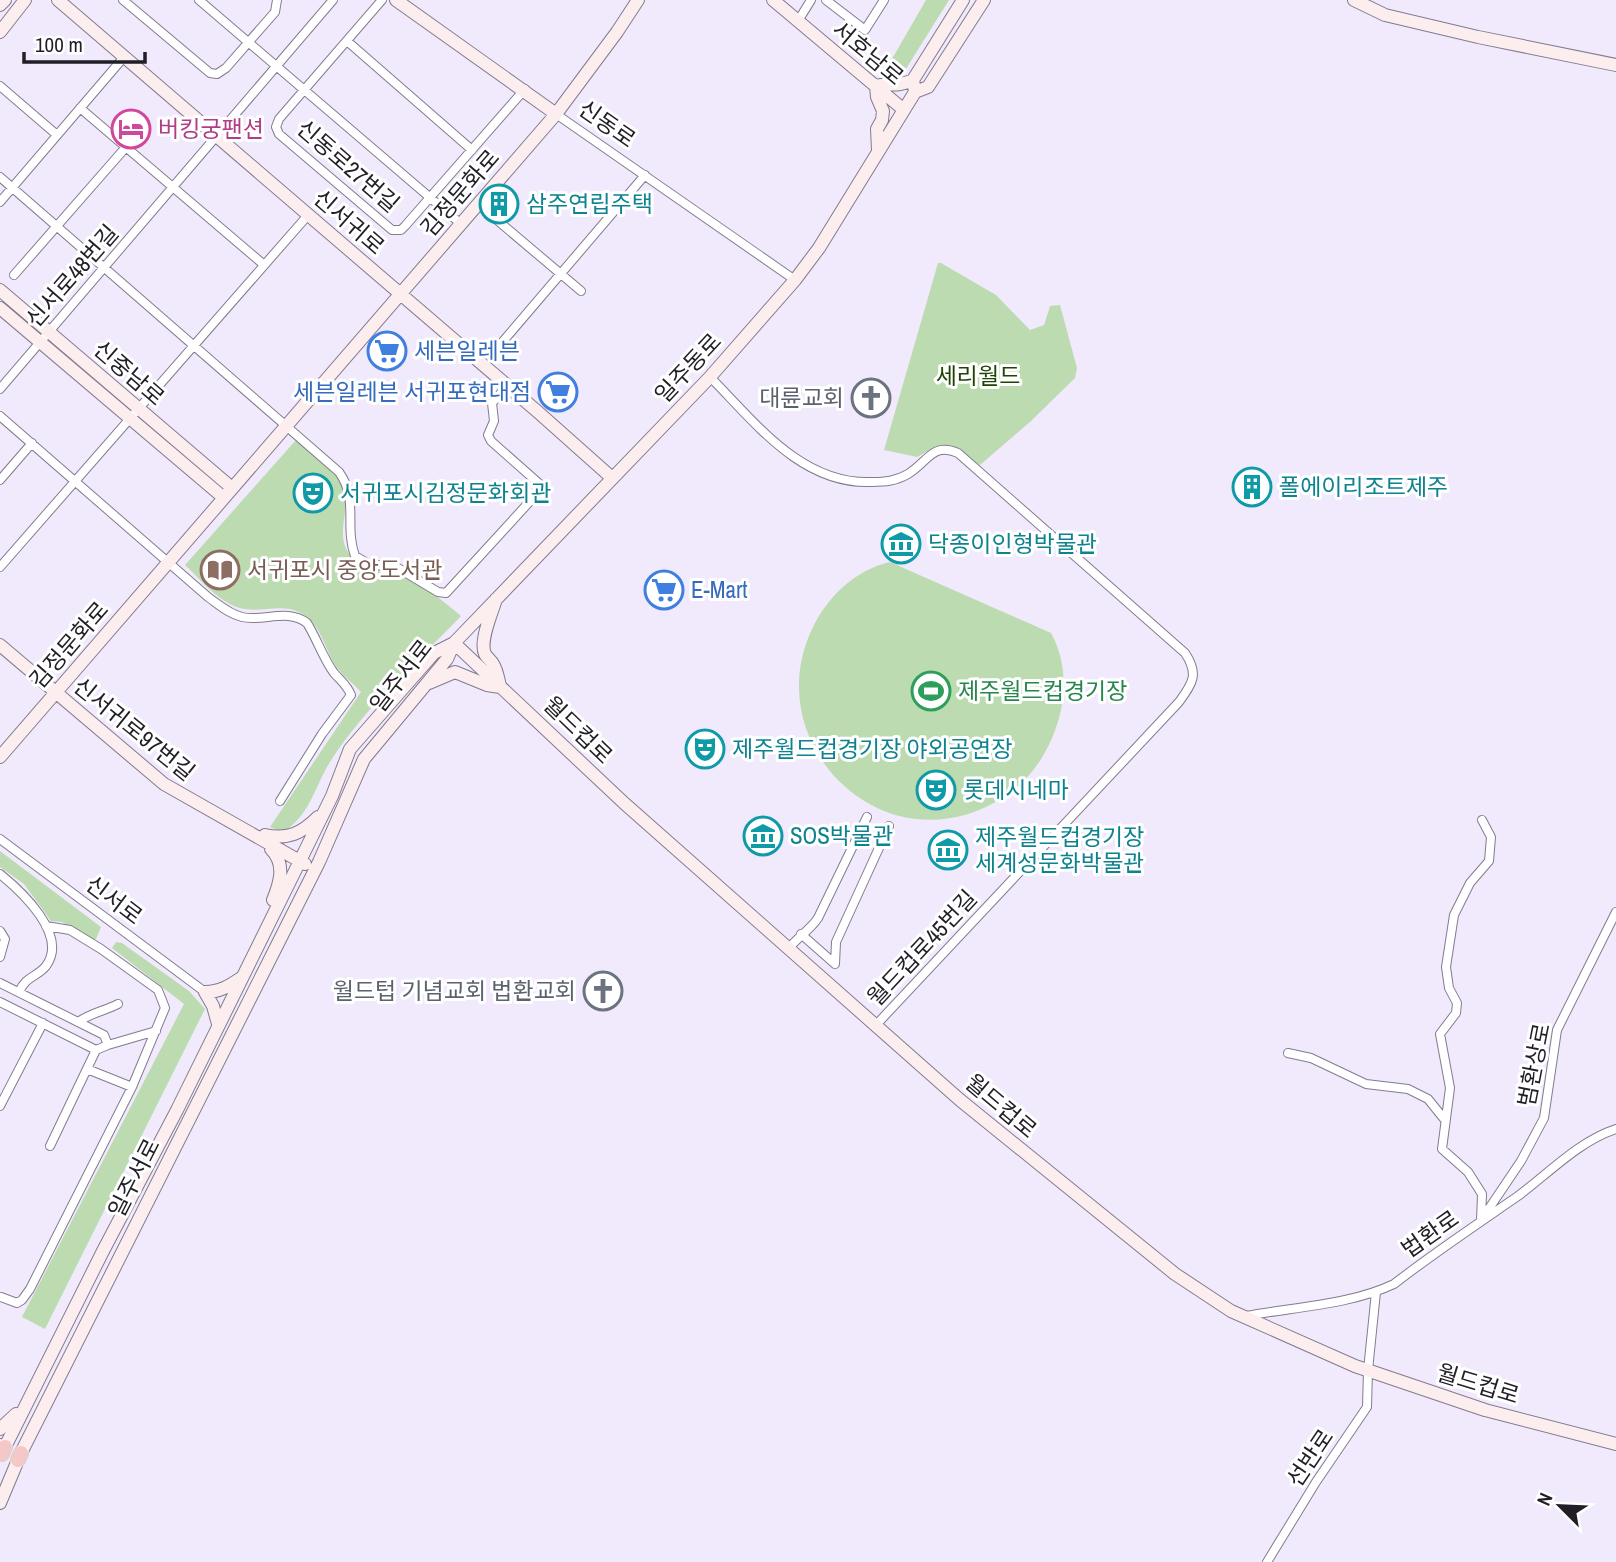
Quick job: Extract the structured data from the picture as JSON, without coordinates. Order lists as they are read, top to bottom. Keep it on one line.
{"streets":{"main road":["서호남로","신동로","김정문화로","신서귀로","일주동로","신중남로","일주서로","신서귀로97번길","월드컵로"],"street":["신동로27번길","신서로48번길","신서로","월드컵로45번길","범환상로","법환로","선반로"]},"crossings":[["서호남로","일주동로"],["신동로","신동로27번길"],["신동로","김정문화로"],["신동로","일주동로"],["신동로27번길","김정문화로"],["신동로27번길","신서로48번길"],["김정문화로","신서귀로"],["김정문화로","신중남로"],["김정문화로","신서귀로97번길"],["신서귀로","신서로48번길"],["신서귀로","일주동로"],["신서로48번길","신중남로"],["일주동로","일주서로"],["일주동로","월드컵로"],["일주동로","월드컵로45번길"],["일주서로","신서귀로97번길"],["일주서로","월드컵로"],["월드컵로","월드컵로45번길"],["월드컵로","법환로"],["월드컵로","선반로"],["범환상로","법환로"],["법환로","선반로"]],"parks":["세리월드"],"places":{"hotel":["버킹궁팬션"],"building":["삼주연립주택","폴에이리조트제주"],"supermarket":["세븐일레븐","세븐일레븐 서귀포현대점","E-Mart"],"church":["대륜교회","월드텁 기념교회 법환교회"],"theatre":["서귀포시김정문화회관","제주월드컵경기장 야외공연장","롯데시네마"],"museum":["닥종이인형박물관","SOS박물관","제주월드컵경기장 세계성문화박물관"],"library":["서귀포시 중앙도서관"],"sports":["제주월드컵경기장"]},"scale_bar":"100 m","north":"top left"}
